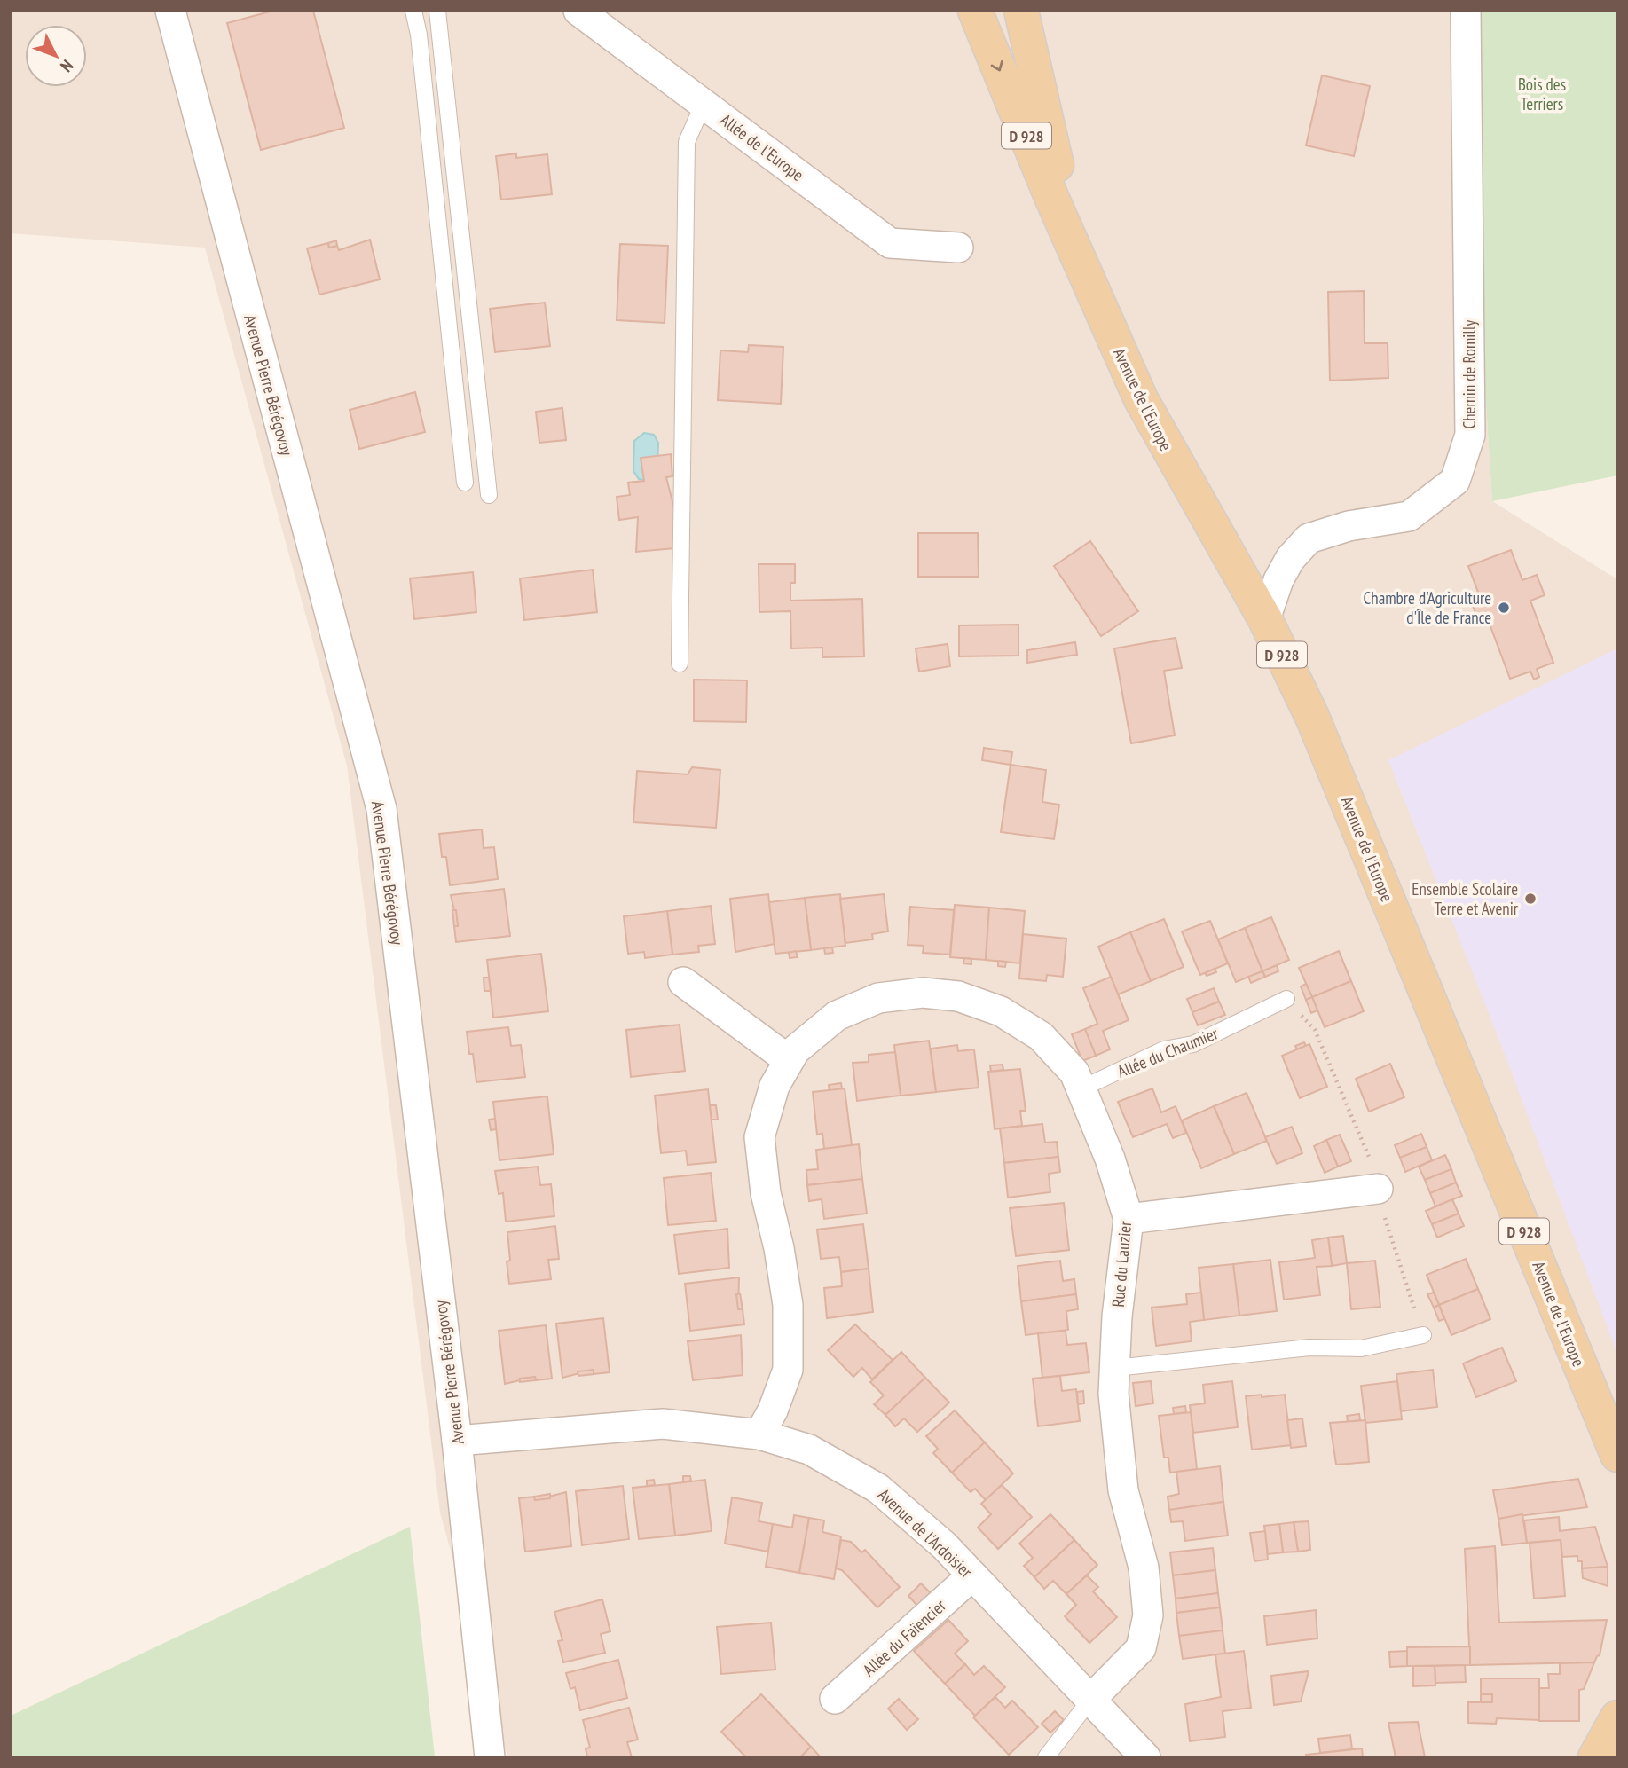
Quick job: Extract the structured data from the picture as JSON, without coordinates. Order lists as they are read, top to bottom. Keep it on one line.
{"streets":{"main road":["D 928","Avenue de l'Europe"],"street":["Allée de l'Europe","Chemin de Romilly","Avenue Pierre Bérégovoy","Rue du Lauzier","Avenue de l'Ardoisier","Allée du Faïencier"],"lane":["Allée du Chaumier"]},"crossings":[["Chemin de Romilly","Avenue de l'Europe"],["Avenue Pierre Bérégovoy","Avenue de l'Ardoisier"],["Allée du Chaumier","Rue du Lauzier"],["Rue du Lauzier","Avenue de l'Ardoisier"],["Avenue de l'Ardoisier","Allée du Faïencier"]],"parks":["Bois des Terriers"],"places":["Chambre d'Agriculture d'Île de France","Ensemble Scolaire Terre et Avenir"],"north":"bottom right"}
